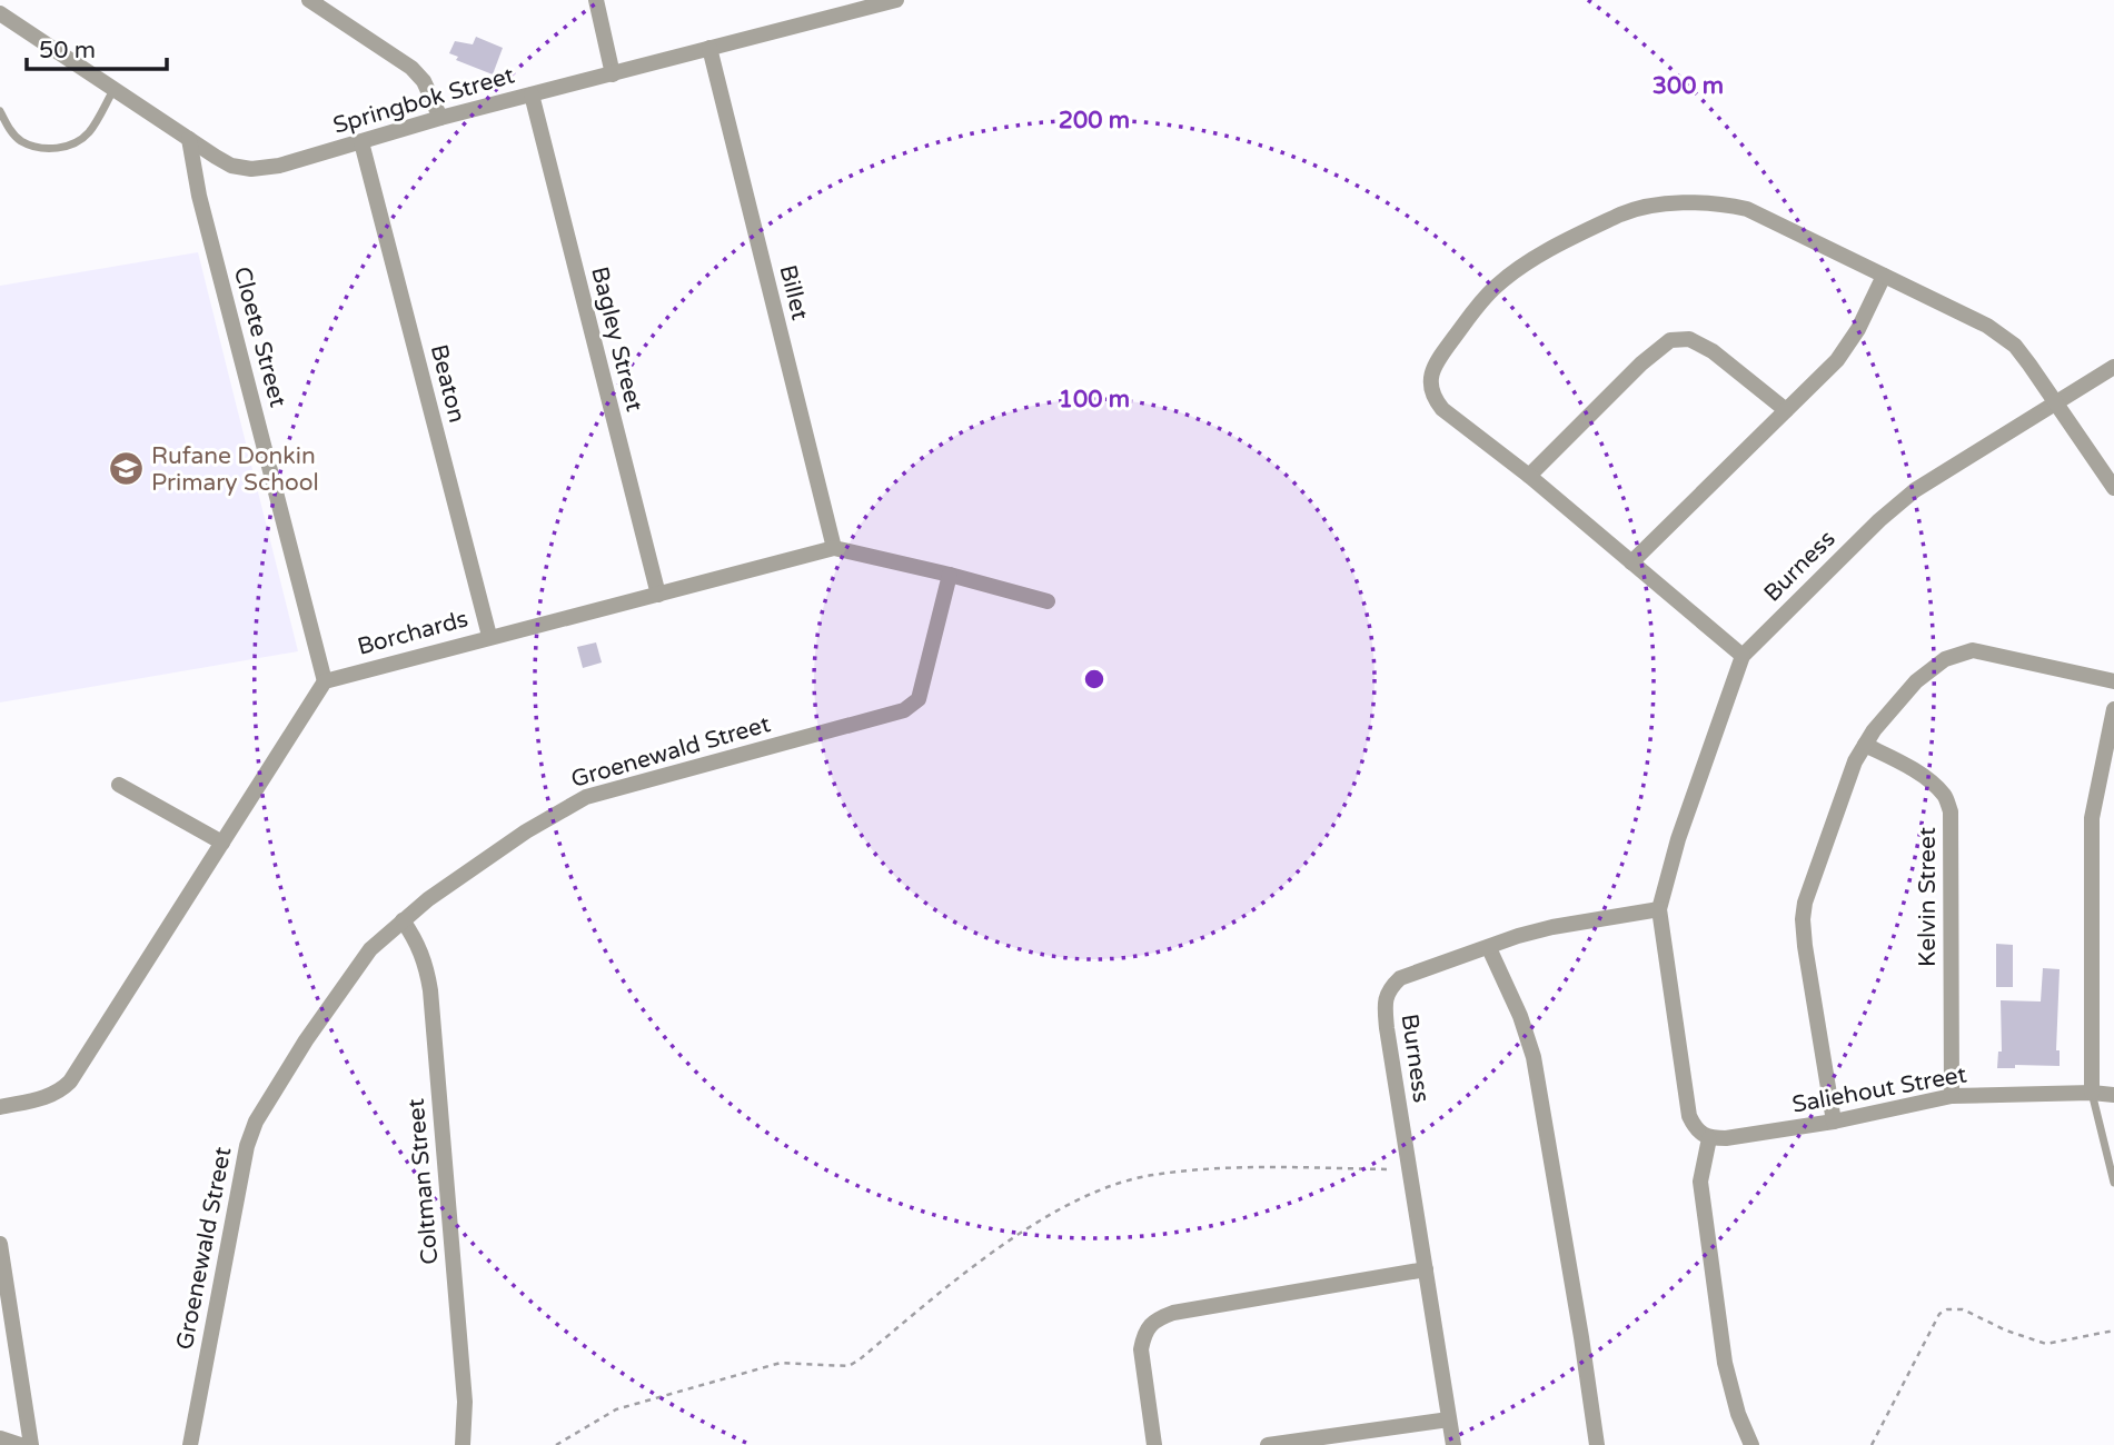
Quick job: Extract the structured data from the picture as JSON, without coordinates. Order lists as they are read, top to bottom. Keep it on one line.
{"streets":{"street":["Springbok Street","Billet","Cloete Street","Bagley Street","Beaton","Burness","Borchards","Groenewald Street","Kelvin Street","Saliehout Street","Coltman Street"]},"crossings":[["Springbok Street","Billet"],["Springbok Street","Cloete Street"],["Springbok Street","Bagley Street"],["Springbok Street","Beaton"],["Billet","Borchards"],["Cloete Street","Borchards"],["Bagley Street","Borchards"],["Beaton","Borchards"],["Burness","Saliehout Street"],["Borchards","Groenewald Street"],["Groenewald Street","Coltman Street"],["Kelvin Street","Saliehout Street"]],"places":{"school or university":["Rufane Donkin Primary School"]},"scale_bar":"50 m","rings":["300 m","200 m","100 m"]}
